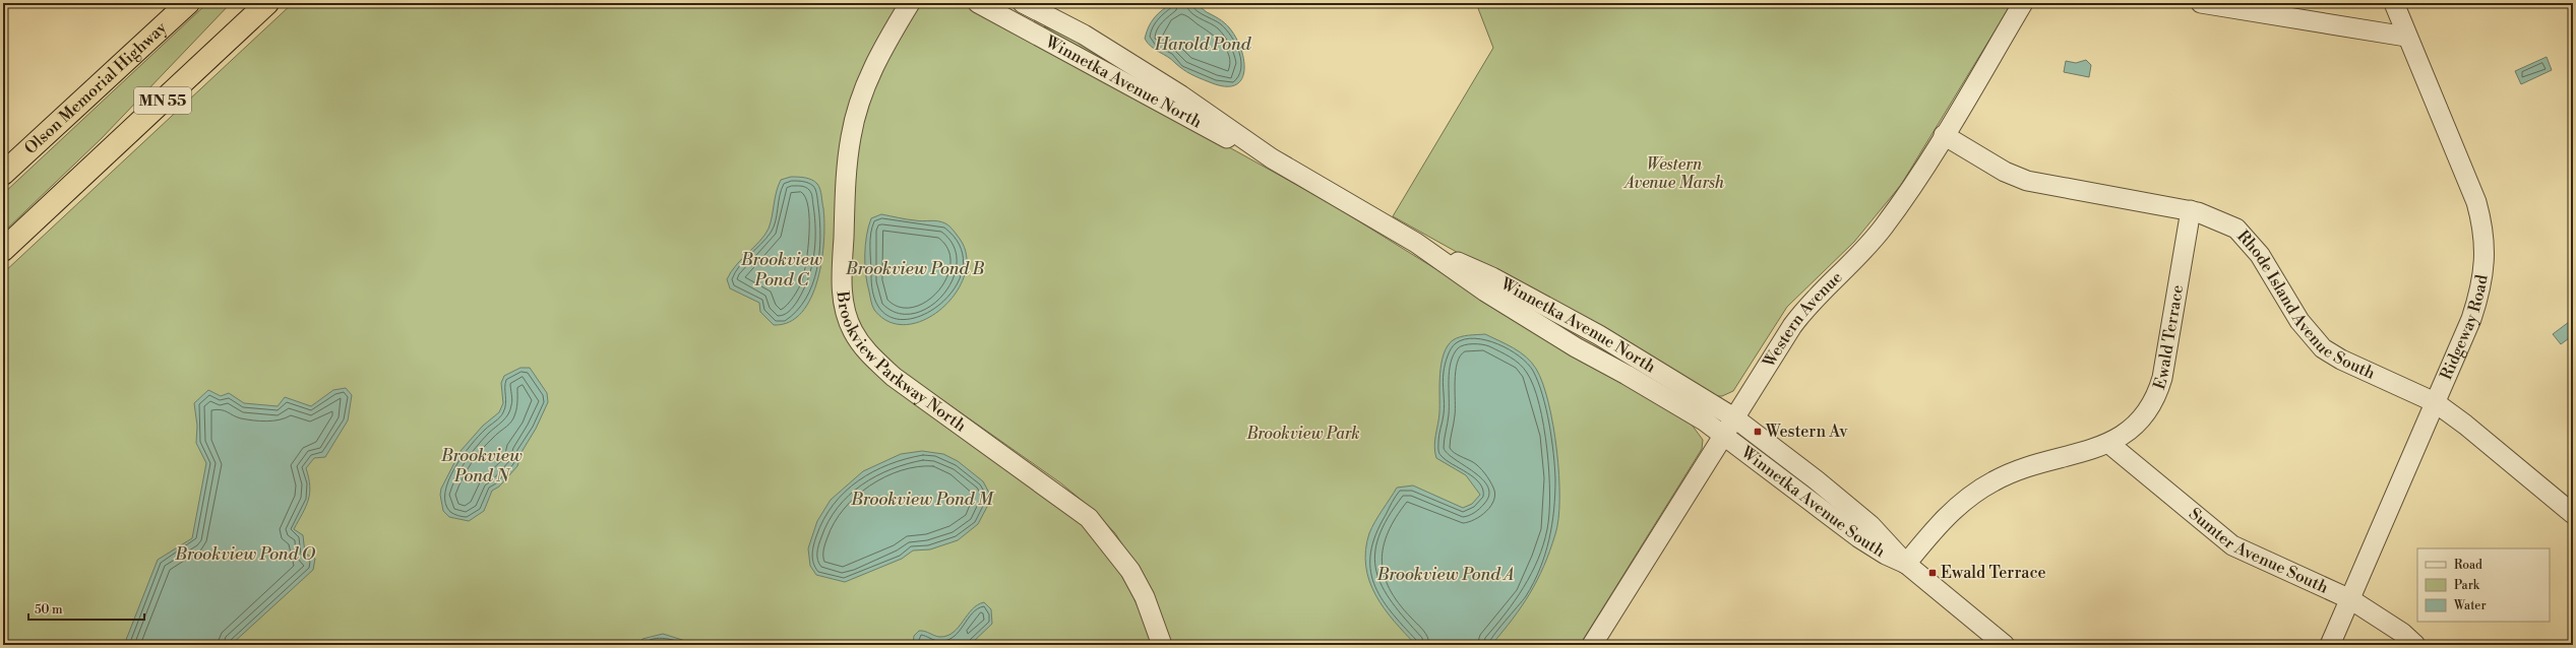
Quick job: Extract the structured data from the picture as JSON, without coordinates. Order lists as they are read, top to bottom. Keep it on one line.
{"streets":{"highway":["Olson Memorial Highway","MN 55"],"street":["Winnetka Avenue North","Rhode Island Avenue South","Western Avenue","Ridgeway Road","Ewald Terrace","Brookview Parkway North","Winnetka Avenue South","Sumter Avenue South"]},"crossings":[["Winnetka Avenue North","Western Avenue"],["Winnetka Avenue North","Winnetka Avenue South"],["Rhode Island Avenue South","Western Avenue"],["Rhode Island Avenue South","Ridgeway Road"],["Rhode Island Avenue South","Ewald Terrace"],["Western Avenue","Winnetka Avenue South"],["Ridgeway Road","Sumter Avenue South"],["Ewald Terrace","Winnetka Avenue South"],["Ewald Terrace","Sumter Avenue South"]],"water":["Harold Pond","Brookview Pond C","Brookview Pond B","Brookview Pond N","Brookview Pond M","Brookview Pond O","Brookview Pond A"],"parks":["Western Avenue Marsh","Brookview Park"],"places":{"transit":["Western Av","Ewald Terrace"]},"legend":["Road","Park","Water"],"scale_bar":"50 m"}
